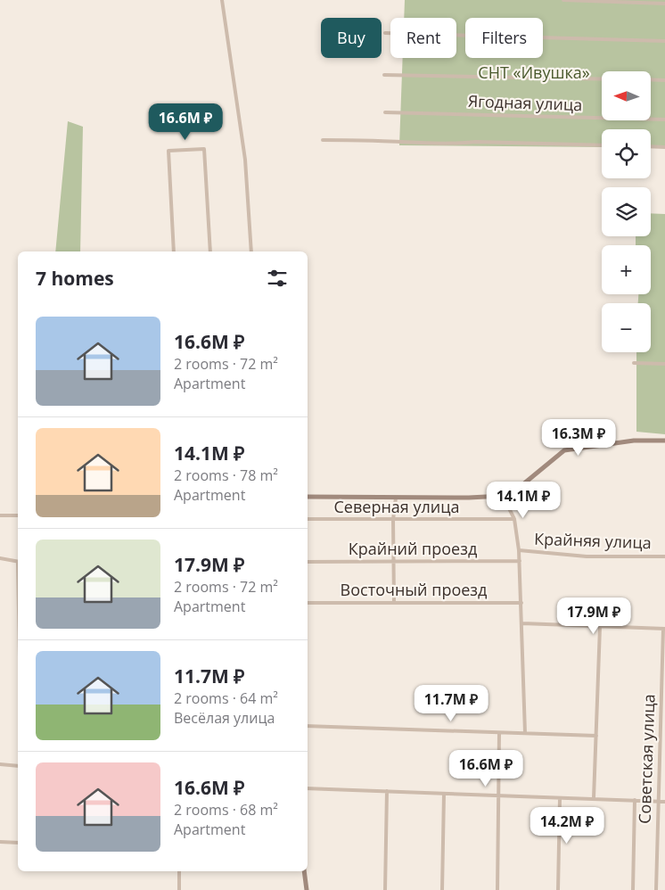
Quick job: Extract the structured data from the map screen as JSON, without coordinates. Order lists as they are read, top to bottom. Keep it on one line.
{"streets":{"street":["Ягодная улица","Северная улица","Крайняя улица","Крайний проезд","Восточный проезд","Советская улица"]},"parks":["СНТ «Ивушка»"],"north":"left","page":{"chip":["Buy","Rent","Filters"],"map_buttons":["+","−"],"price":["16.6M ₽","16.3M ₽","14.1M ₽","17.9M ₽","11.7M ₽","16.6M ₽","14.2M ₽"],"heading":"7 homes","list":[{"name":"16.6M ₽","note":"2 rooms · 72 m² · Apartment"},{"name":"14.1M ₽","note":"2 rooms · 78 m² · Apartment"},{"name":"17.9M ₽","note":"2 rooms · 72 m² · Apartment"},{"name":"11.7M ₽","note":"2 rooms · 64 m² · Весёлая улица"},{"name":"16.6M ₽","note":"2 rooms · 68 m² · Apartment"}]}}
